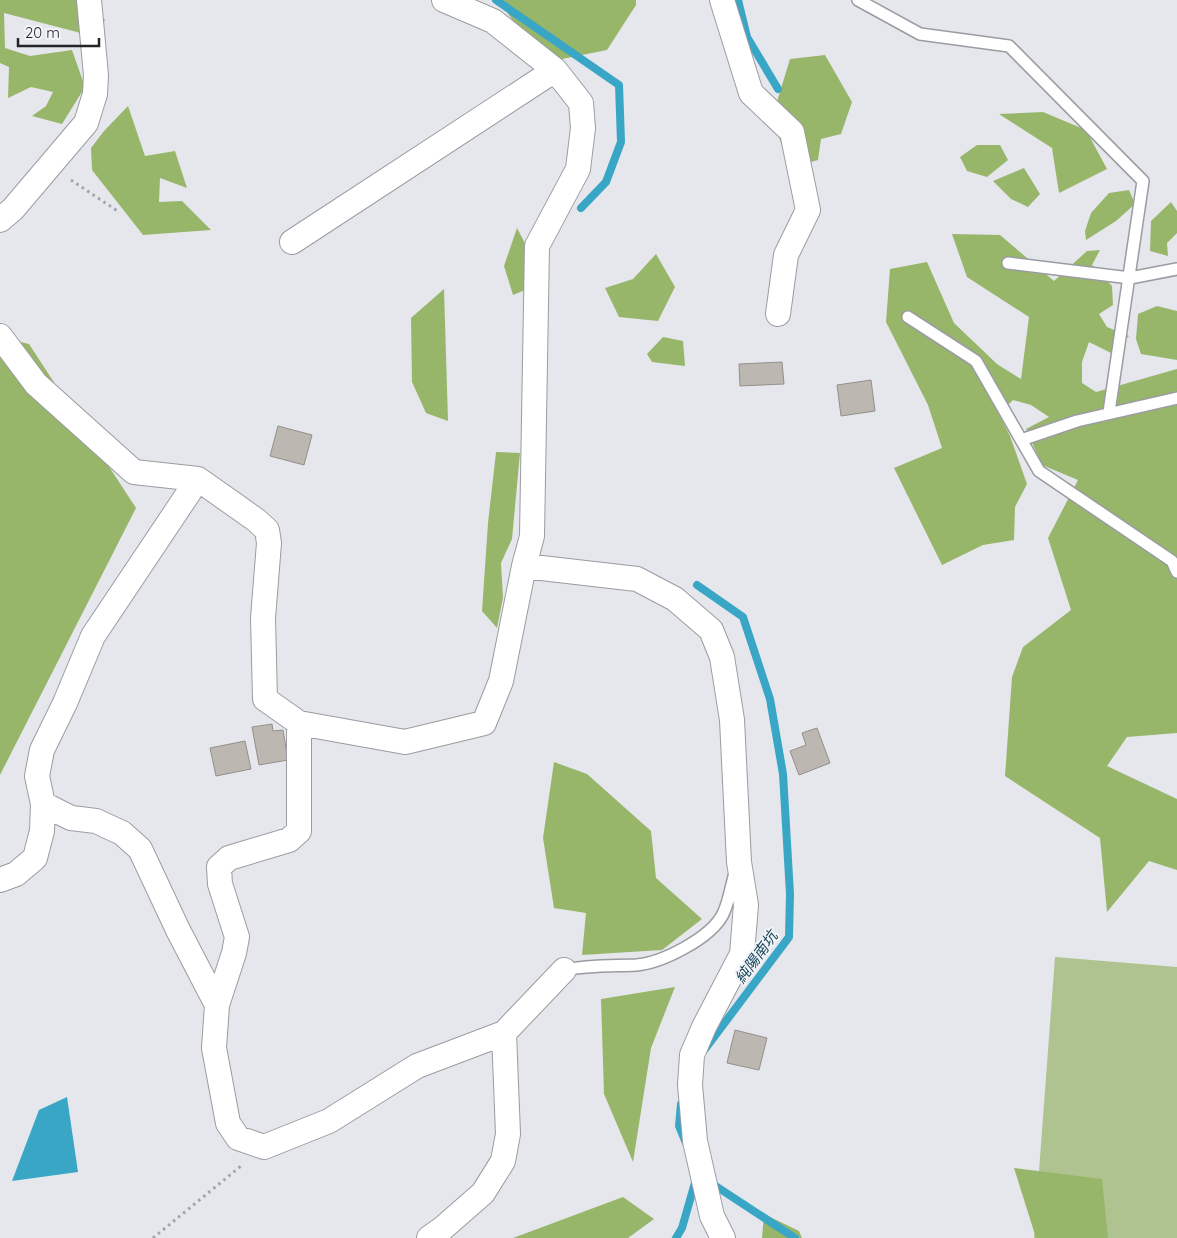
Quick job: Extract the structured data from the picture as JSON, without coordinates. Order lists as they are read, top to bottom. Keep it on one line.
{"water":["純陽南坑"],"scale_bar":"20 m"}
